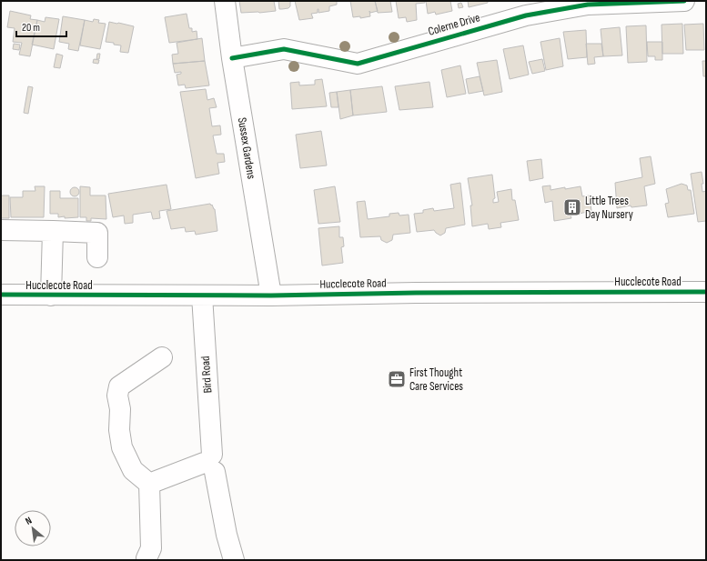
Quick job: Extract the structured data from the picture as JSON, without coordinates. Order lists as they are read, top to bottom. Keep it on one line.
{"streets":{"street":["Colerne Drive","Sussex Gardens","Hucclecote Road","Bird Road"]},"crossings":[["Colerne Drive","Sussex Gardens"],["Sussex Gardens","Hucclecote Road"],["Hucclecote Road","Bird Road"]],"places":{"building":["Little Trees Day Nursery"],"office":["First Thought Care Services"]},"scale_bar":"20 m","north":"top left"}
